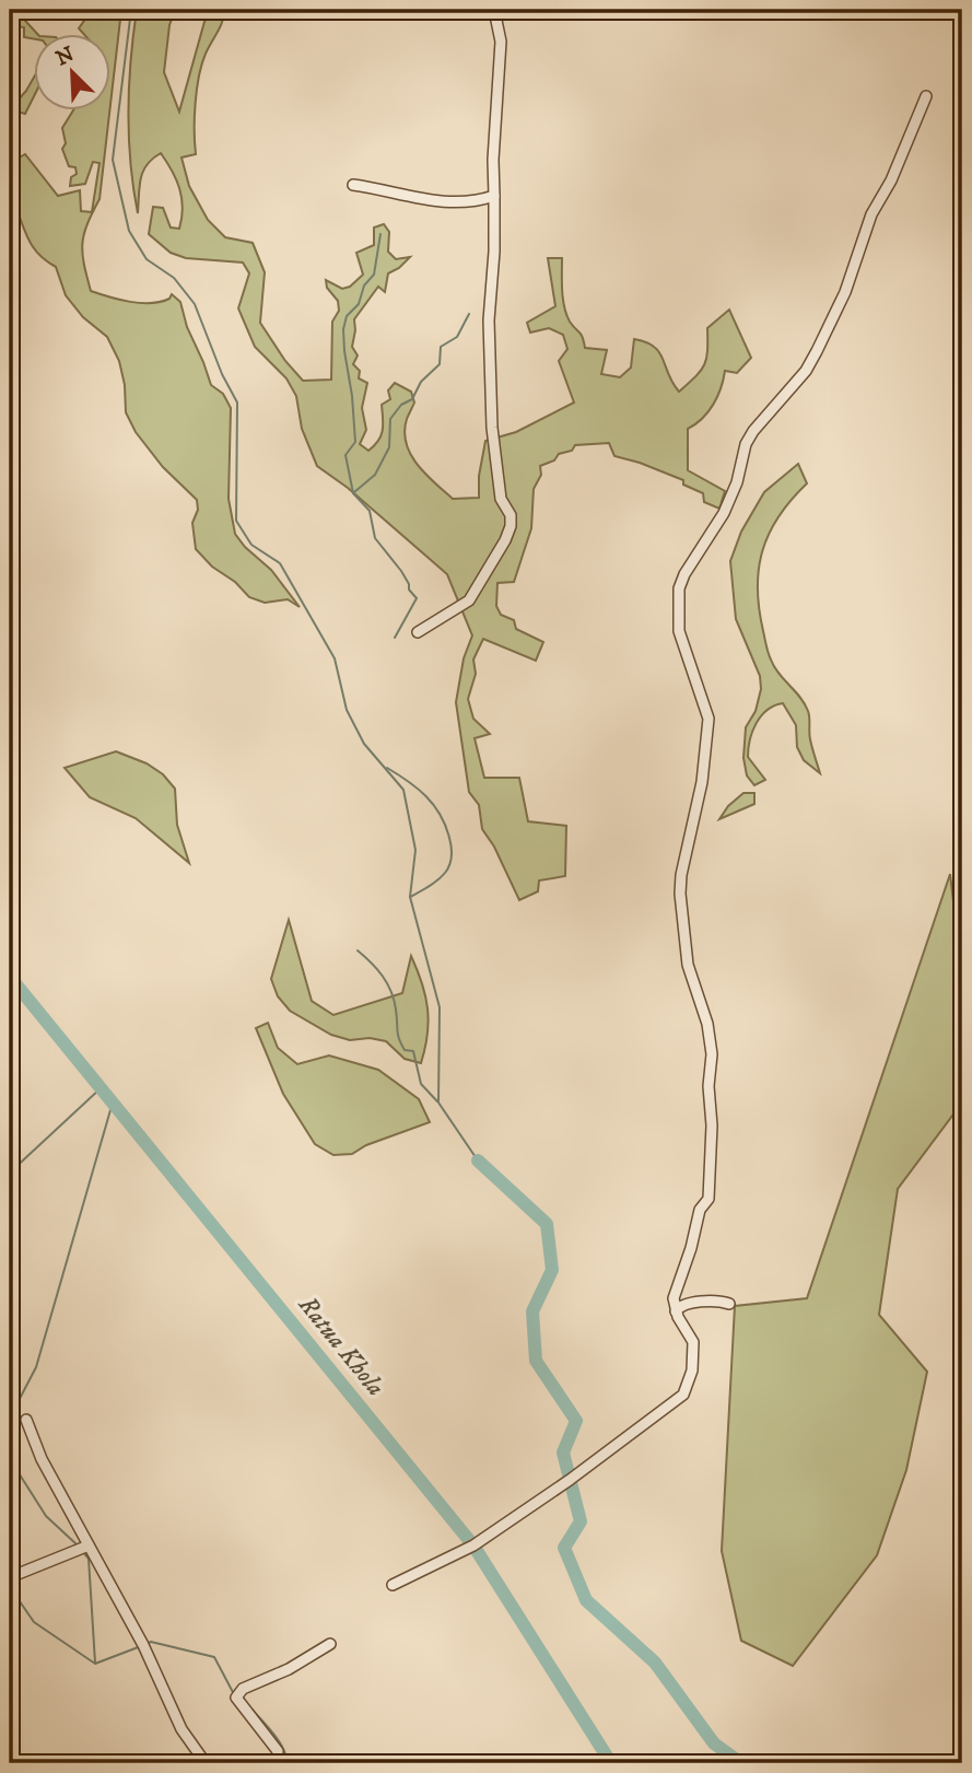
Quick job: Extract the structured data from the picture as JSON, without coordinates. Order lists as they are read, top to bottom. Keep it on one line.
{"water":["Ratua Khola"],"north":"top left"}
